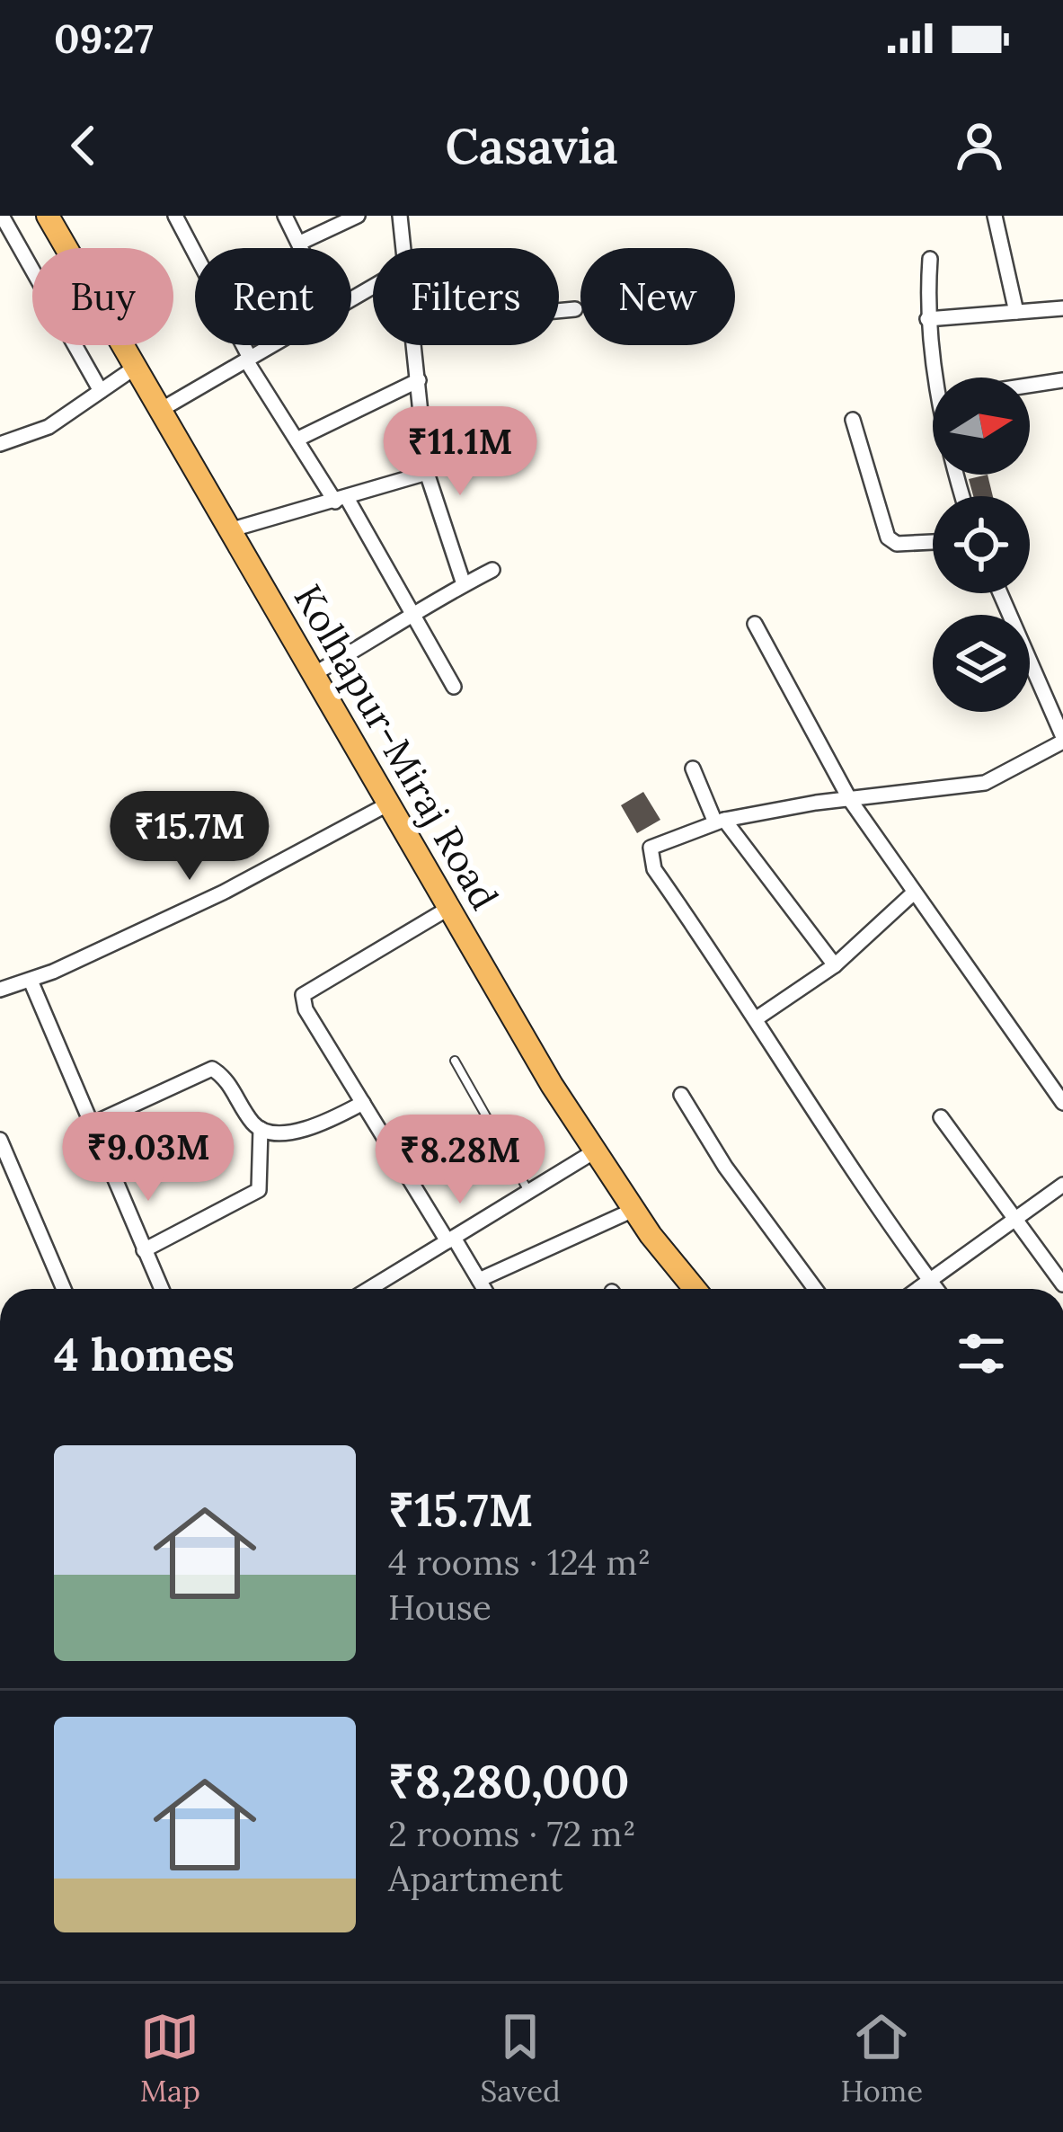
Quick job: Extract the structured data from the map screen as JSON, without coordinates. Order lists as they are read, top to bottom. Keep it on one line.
{"streets":{"highway":["Kolhapur-Miraj Road"]},"north":"right","page":{"status":"09:27","header":"Casavia","chip":["Buy","Rent","Filters","New"],"price":["₹11.1M","₹15.7M","₹9.03M","₹8.28M"],"heading":"4 homes","list":[{"name":"₹15.7M","note":"4 rooms · 124 m² · House"},{"name":"₹8,280,000","note":"2 rooms · 72 m² · Apartment"}],"tabs":["Map","Saved","Home"]}}
